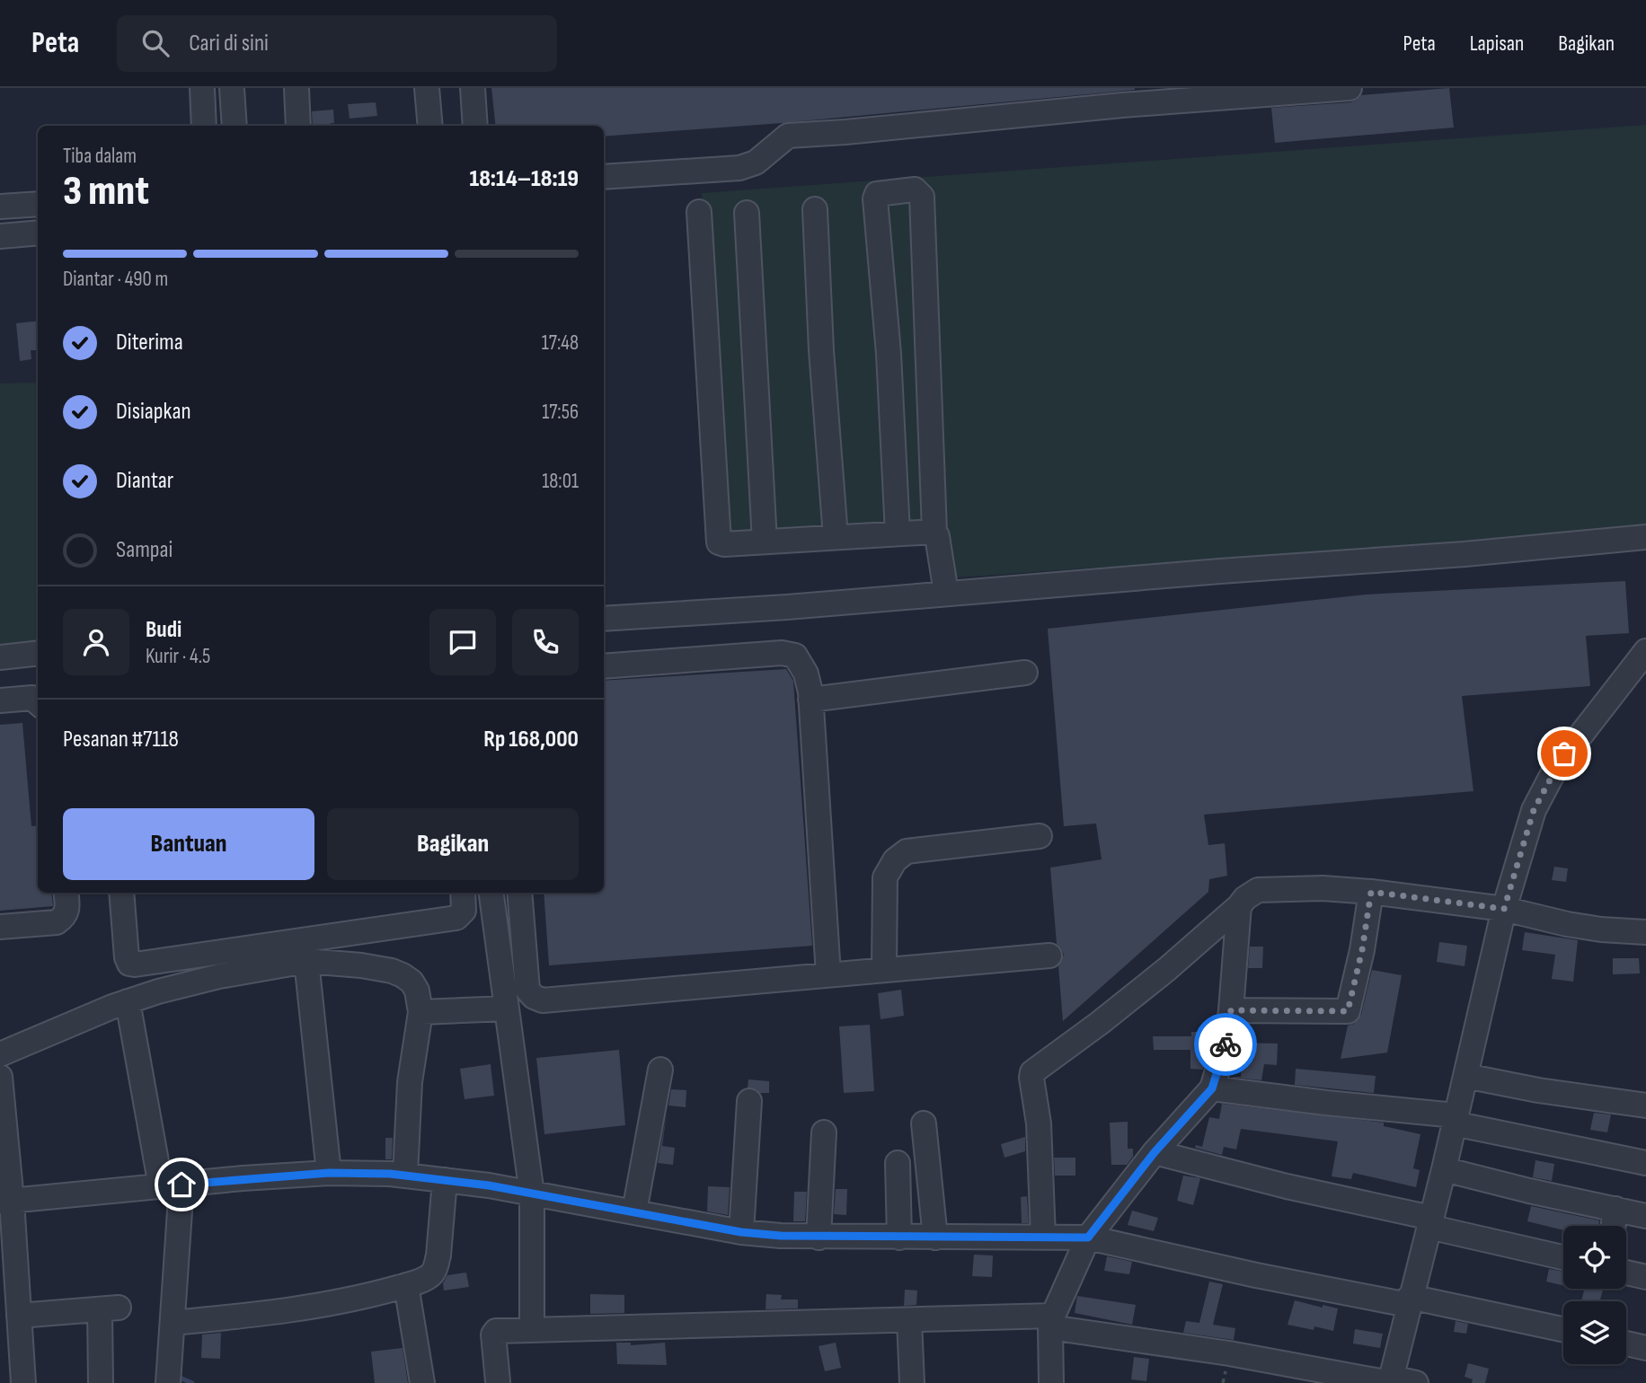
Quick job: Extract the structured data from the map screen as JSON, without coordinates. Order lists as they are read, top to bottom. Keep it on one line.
{"page":{"header":"Peta","search":"Cari di sini","nav":["Peta","Lapisan","Bagikan"],"heading":["3 mnt","Tiba dalam","18:14–18:19"],"panel":["Budi","Kurir · 4.5","Pesanan #7118","Rp 168,000"],"bar":"Diantar · 490 m","list":[["Diterima","17:48"],["Disiapkan","17:56"],["Diantar","18:01"],"Sampai"],"buttons":["Bantuan","Bagikan"]}}
